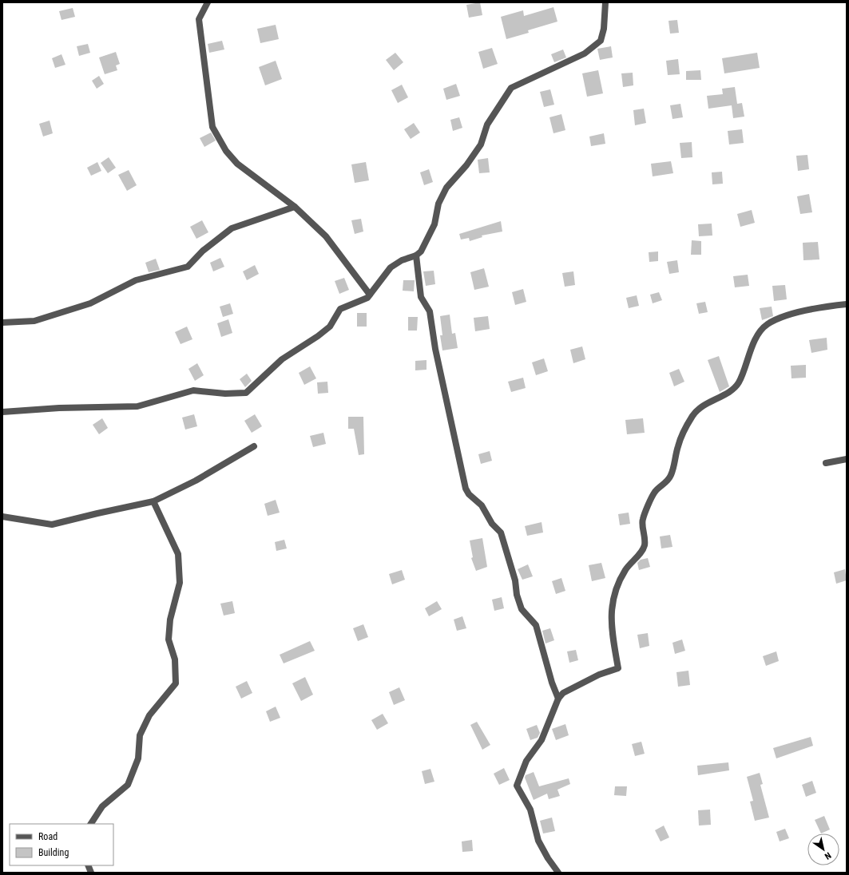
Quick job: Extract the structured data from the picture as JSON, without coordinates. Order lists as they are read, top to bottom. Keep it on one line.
{"legend":["Road","Building"],"north":"bottom right"}
